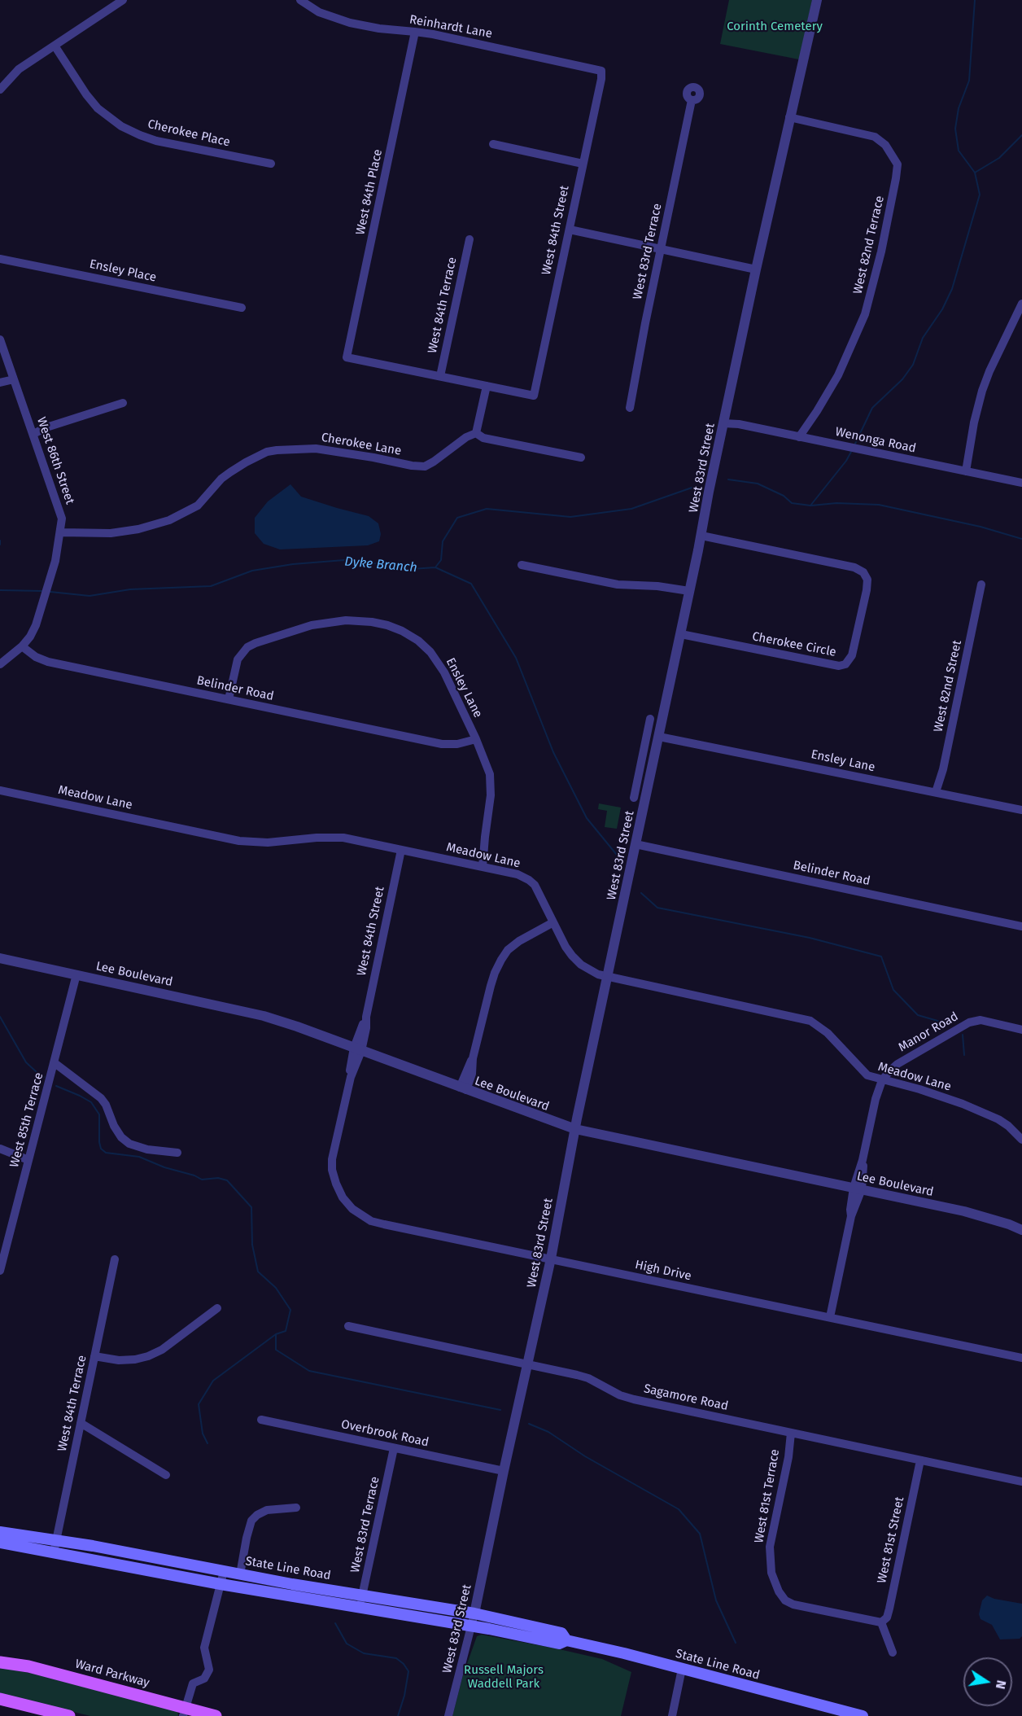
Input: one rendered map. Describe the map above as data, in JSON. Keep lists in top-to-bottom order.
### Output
{
  "streets": {
    "main road": ["State Line Road", "Ward Parkway"],
    "street": [
      "Reinhardt Lane",
      "Cherokee Place",
      "West 84th Place",
      "West 84th Street",
      "West 82nd Terrace",
      "West 83rd Terrace",
      "Ensley Place",
      "West 84th Terrace",
      "Wenonga Road",
      "Cherokee Lane",
      "West 86th Street",
      "West 83rd Street",
      "Cherokee Circle",
      "West 82nd Street",
      "Ensley Lane",
      "Belinder Road",
      "Meadow Lane",
      "Lee Boulevard",
      "Manor Road",
      "West 85th Terrace",
      "High Drive",
      "Sagamore Road",
      "Overbrook Road",
      "West 81st Terrace",
      "West 81st Street"
    ]
  },
  "crossings": [
    ["Reinhardt Lane", "West 84th Place"],
    ["Reinhardt Lane", "West 84th Street"],
    ["West 84th Place", "West 84th Terrace"],
    ["West 84th Street", "Meadow Lane"],
    ["West 84th Street", "Lee Boulevard"],
    ["West 84th Street", "High Drive"],
    ["West 82nd Terrace", "Wenonga Road"],
    ["West 82nd Terrace", "West 83rd Street"],
    ["West 83rd Terrace", "Overbrook Road"],
    ["West 83rd Terrace", "State Line Road"],
    ["West 84th Terrace", "State Line Road"],
    ["Wenonga Road", "West 83rd Street"],
    ["Cherokee Lane", "West 86th Street"],
    ["West 86th Street", "Belinder Road"],
    ["West 83rd Street", "Cherokee Circle"],
    ["West 83rd Street", "Ensley Lane"],
    ["West 83rd Street", "Belinder Road"],
    ["West 83rd Street", "Meadow Lane"],
    ["West 83rd Street", "Lee Boulevard"],
    ["West 83rd Street", "High Drive"],
    ["West 83rd Street", "Sagamore Road"],
    ["West 83rd Street", "Overbrook Road"],
    ["West 83rd Street", "State Line Road"],
    ["West 82nd Street", "Ensley Lane"],
    ["Ensley Lane", "Belinder Road"],
    ["Ensley Lane", "Meadow Lane"],
    ["Meadow Lane", "Manor Road"],
    ["Lee Boulevard", "West 85th Terrace"],
    ["Sagamore Road", "West 81st Terrace"],
    ["Sagamore Road", "West 81st Street"],
    ["West 81st Terrace", "West 81st Street"]
  ],
  "water": ["Dyke Branch"],
  "parks": ["Corinth Cemetery", "Russell Majors Waddell Park"],
  "north": "right"
}
